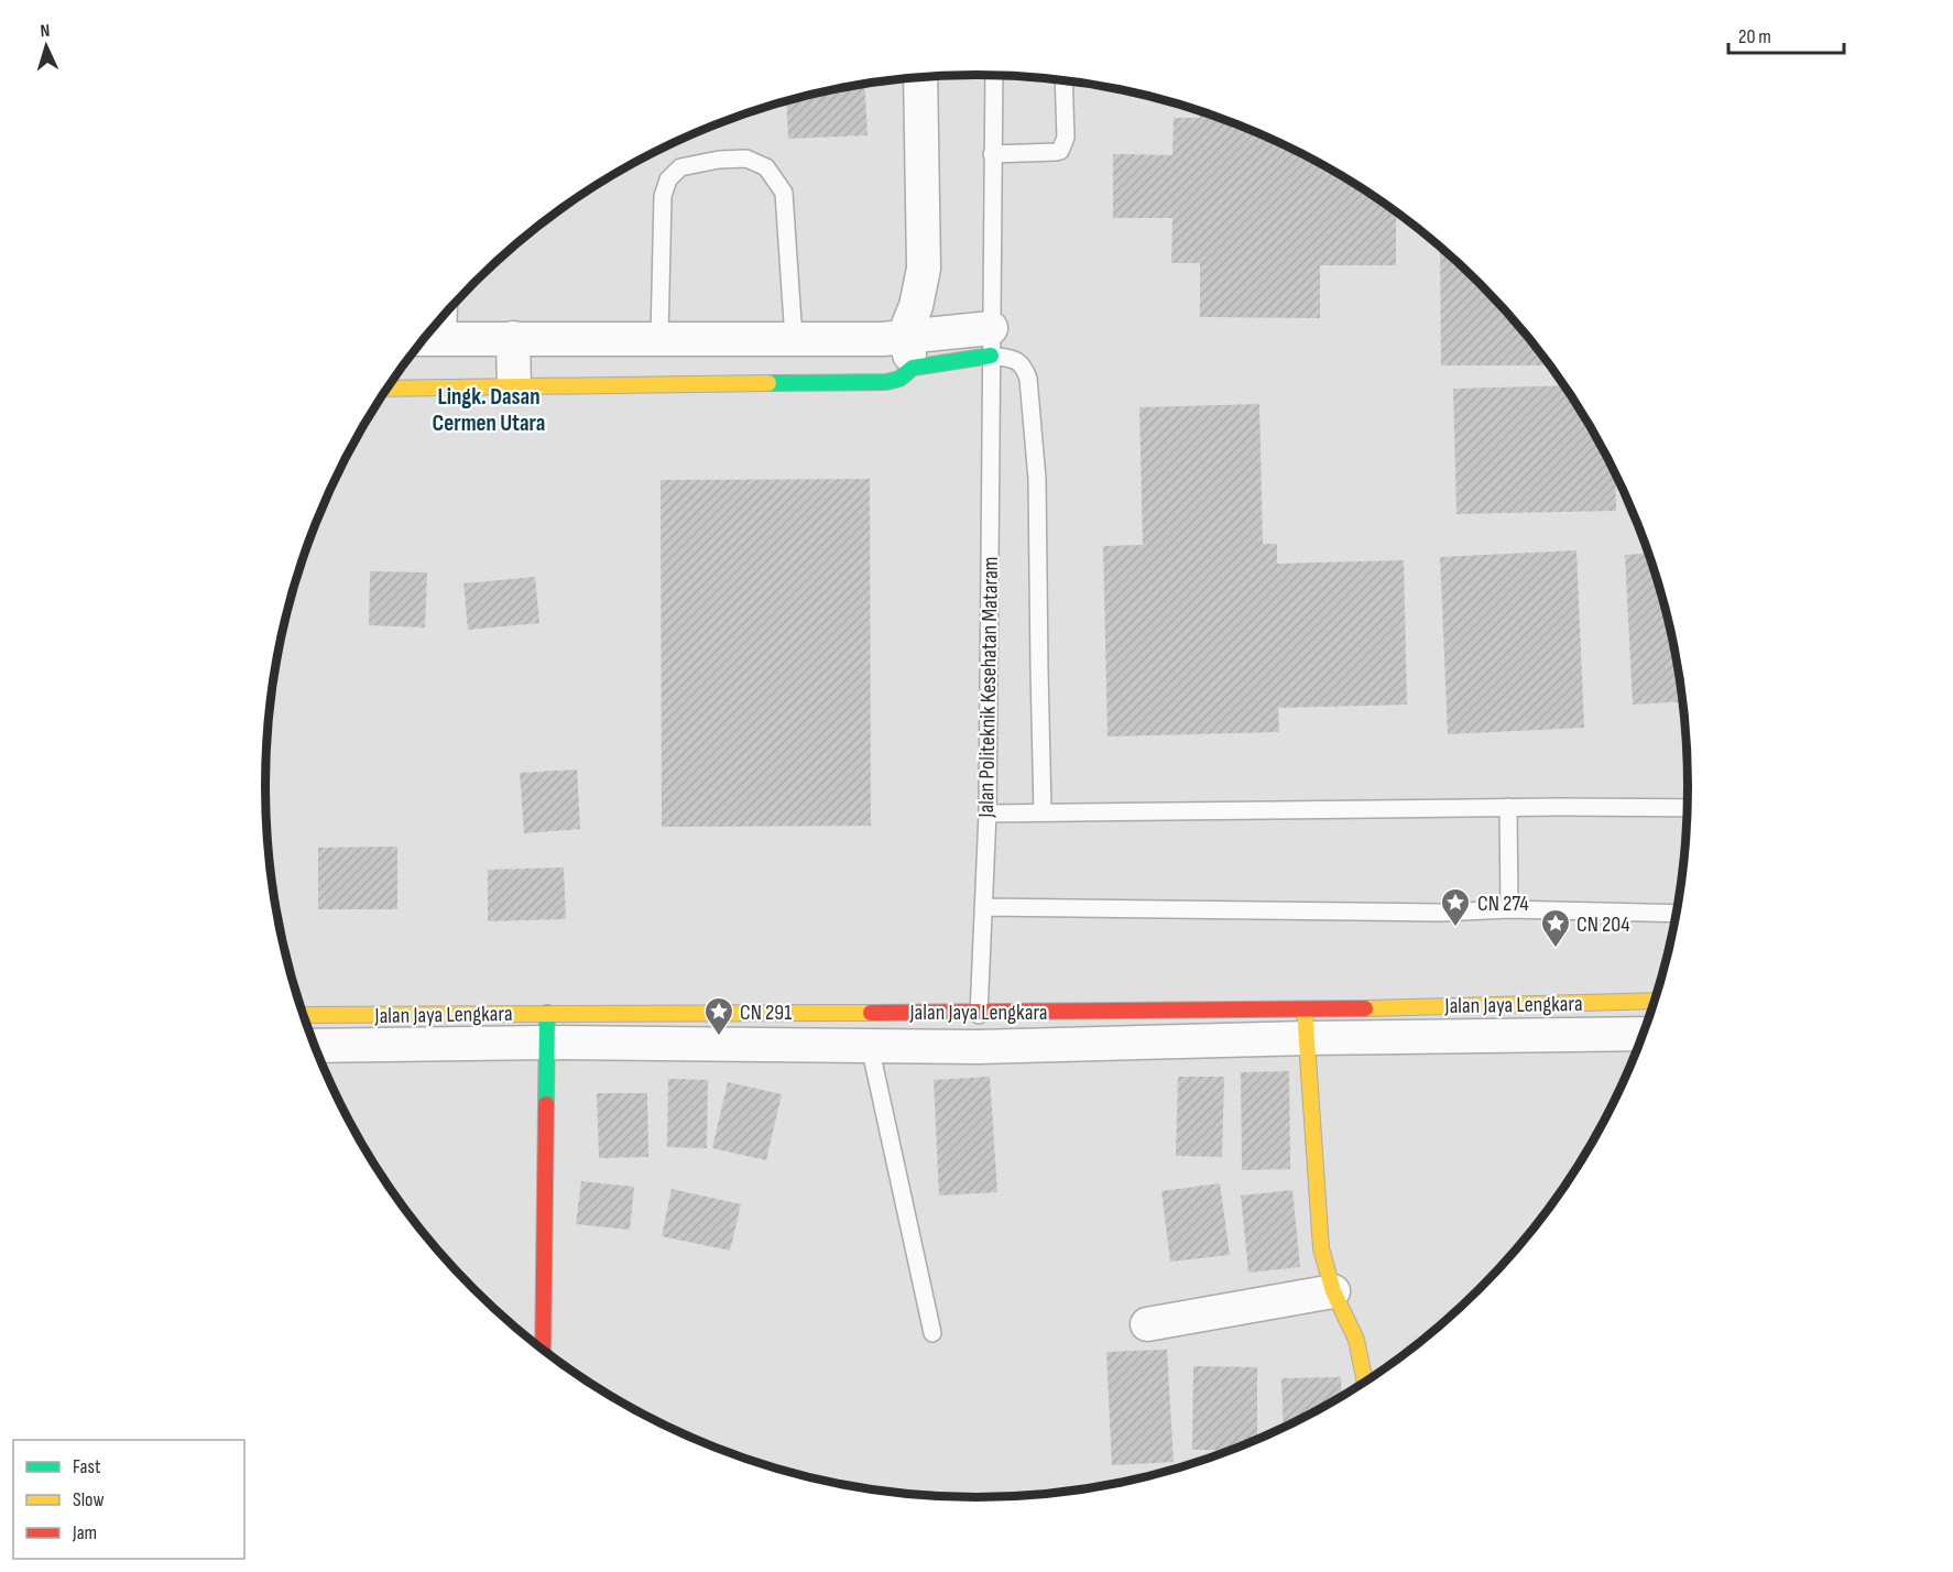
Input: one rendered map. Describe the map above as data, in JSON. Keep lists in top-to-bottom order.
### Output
{
  "streets": {
    "street": ["Jalan Jaya Lengkara"],
    "lane": ["Jalan Politeknik Kesehatan Mataram"]
  },
  "crossings": [
    ["Jalan Politeknik Kesehatan Mataram", "Jalan Jaya Lengkara"]
  ],
  "districts": ["Lingk. Dasan Cermen Utara"],
  "places": {
    "place": ["CN 274", "CN 204", "CN 291"]
  },
  "legend": ["Fast", "Slow", "Jam"],
  "scale_bar": "20 m",
  "north": "top"
}
